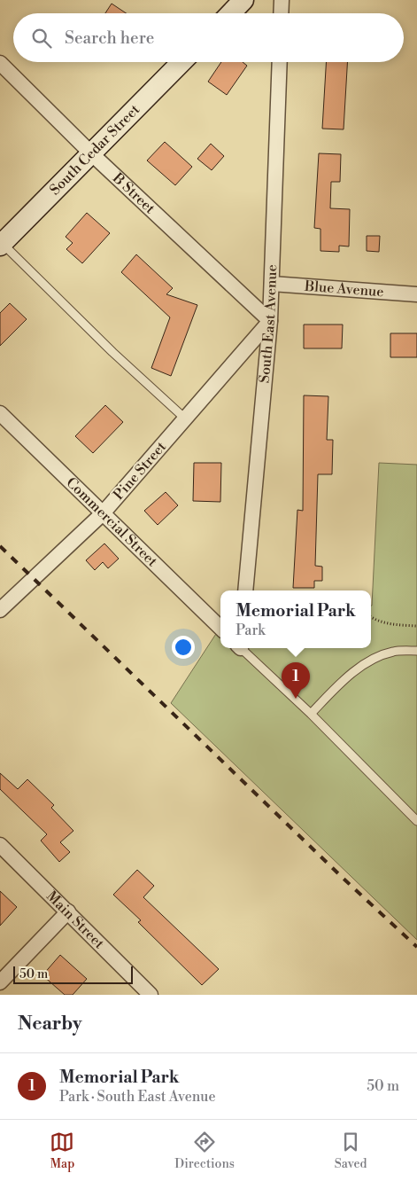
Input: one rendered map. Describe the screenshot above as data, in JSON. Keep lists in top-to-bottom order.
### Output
{
  "streets": {
    "main road": ["South Cedar Street"],
    "street": [
      "B Street",
      "Blue Avenue",
      "South East Avenue",
      "Pine Street",
      "Commercial Street",
      "Main Street"
    ]
  },
  "crossings": [
    ["South Cedar Street", "B Street"],
    ["B Street", "South East Avenue"],
    ["B Street", "Pine Street"],
    ["Blue Avenue", "South East Avenue"],
    ["South East Avenue", "Pine Street"],
    ["Pine Street", "Commercial Street"]
  ],
  "scale_bar": "50 m",
  "page": {
    "search": "Search here",
    "popup": ["Memorial Park", "Park"],
    "pins": "1",
    "scale": "50 m",
    "heading": "Nearby",
    "list": [
      {
        "mark": "1",
        "name": "Memorial Park",
        "note": "Park · South East Avenue",
        "value": "50 m"
      }
    ],
    "nav": ["Map", "Directions", "Saved"]
  }
}
